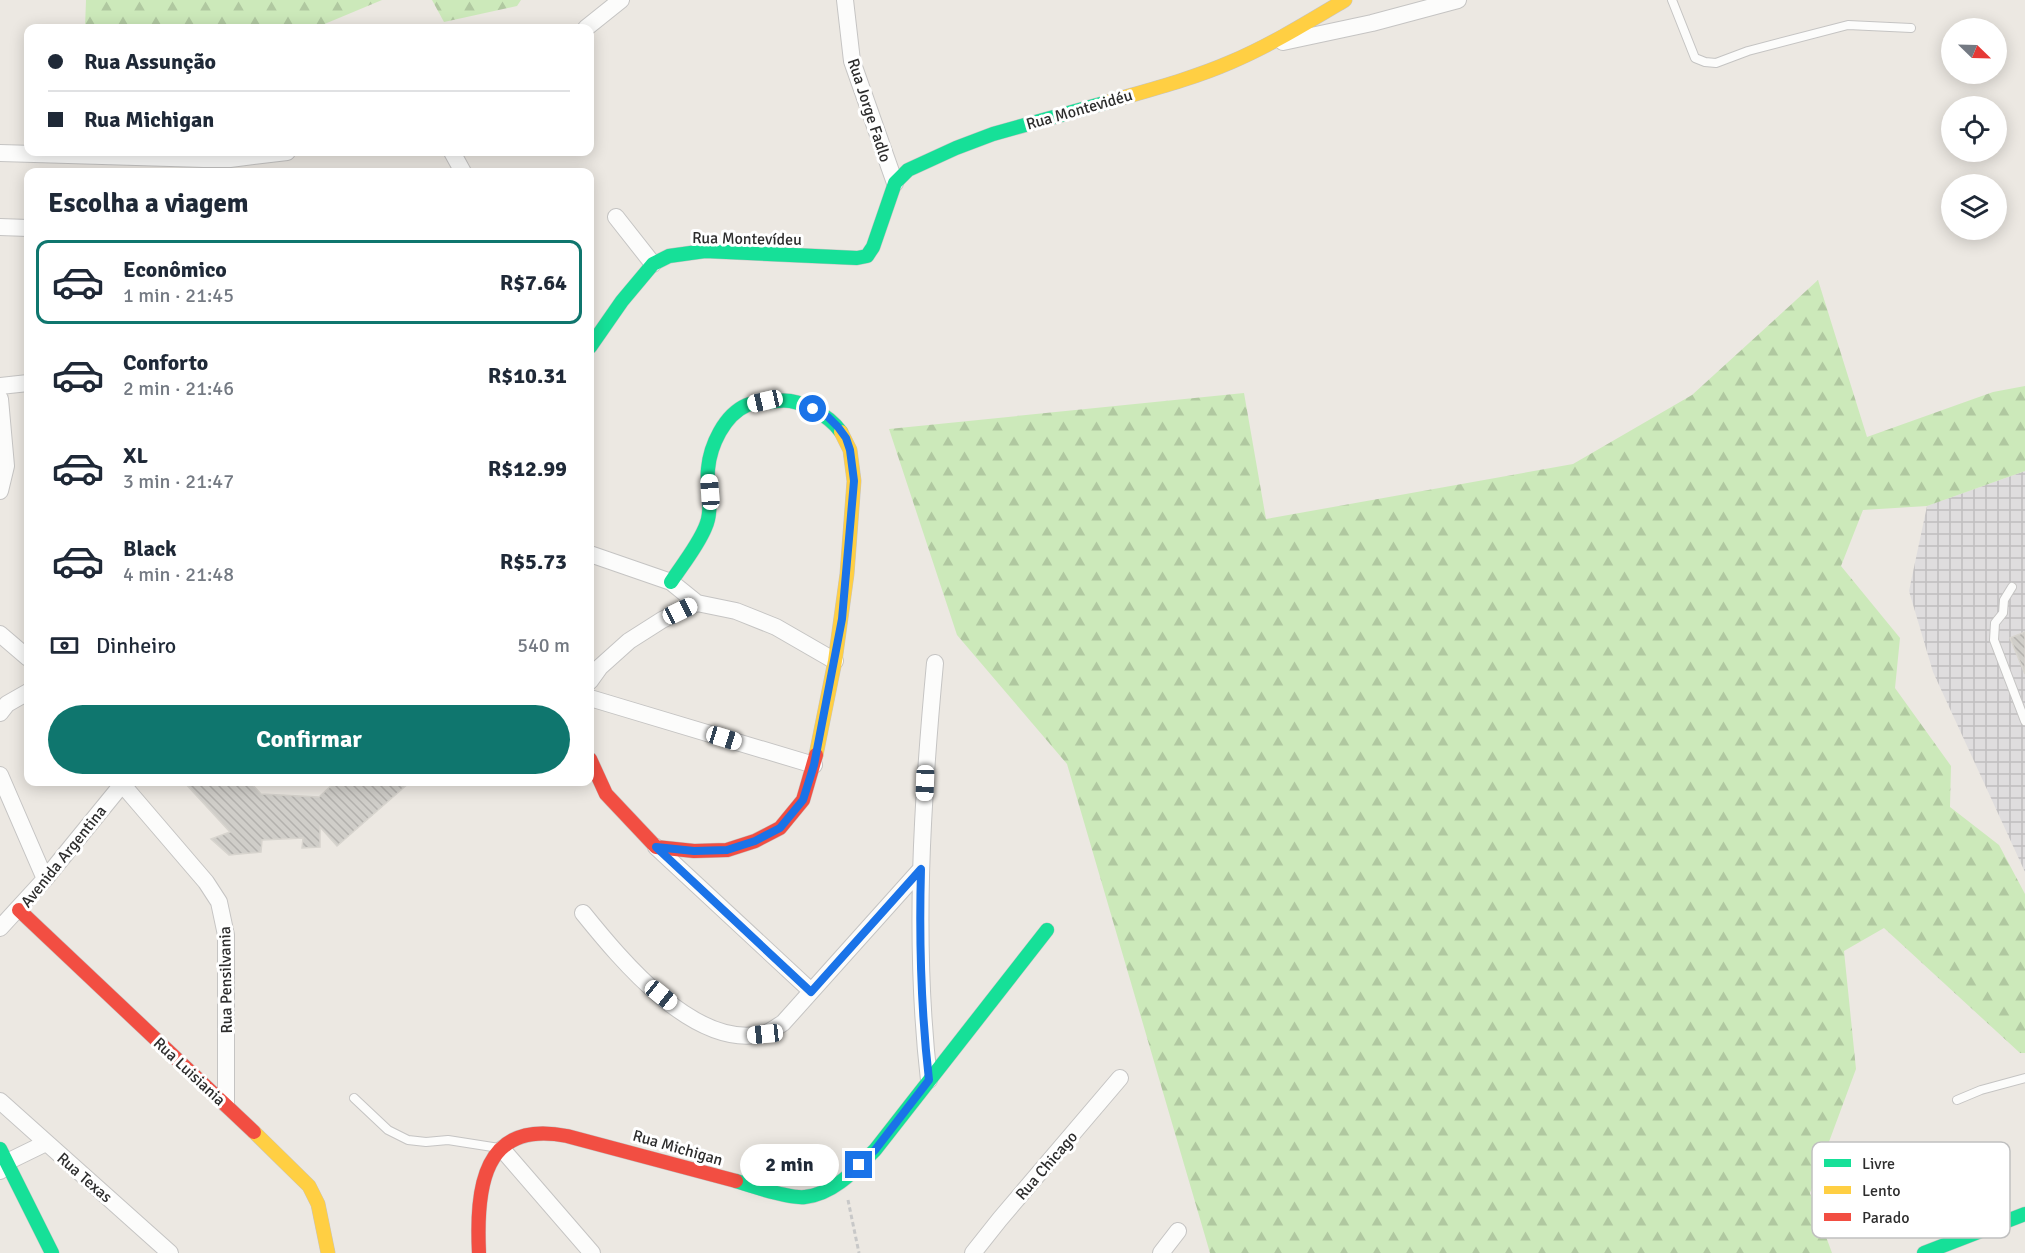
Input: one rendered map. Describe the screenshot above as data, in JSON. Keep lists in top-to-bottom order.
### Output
{
  "streets": {
    "street": [
      "Rua Montevidéu",
      "Rua Jorge Fadlo",
      "Rua Montevídeu",
      "Avenida Argentina",
      "Rua Pensilvania",
      "Rua Luisiania",
      "Rua Michigan",
      "Rua Chicago",
      "Rua Texas"
    ]
  },
  "crossings": [
    ["Rua Montevidéu", "Rua Jorge Fadlo"],
    ["Rua Montevidéu", "Rua Montevídeu"],
    ["Rua Jorge Fadlo", "Rua Montevídeu"],
    ["Avenida Argentina", "Rua Luisiania"],
    ["Rua Pensilvania", "Rua Luisiania"]
  ],
  "legend": ["Livre", "Lento", "Parado"],
  "north": "bottom right",
  "page": {
    "banner": ["Rua Assunção", "Rua Michigan"],
    "heading": "Escolha a viagem",
    "list": [
      {
        "name": "Econômico",
        "note": "1 min · 21:45",
        "value": "R$7.64"
      },
      {
        "name": "Conforto",
        "note": "2 min · 21:46",
        "value": "R$10.31"
      },
      {
        "name": "XL",
        "note": "3 min · 21:47",
        "value": "R$12.99"
      },
      {
        "name": "Black",
        "note": "4 min · 21:48",
        "value": "R$5.73"
      }
    ],
    "pay": ["Dinheiro", "540 m"],
    "buttons": "Confirmar",
    "bubble": "2 min"
  }
}
